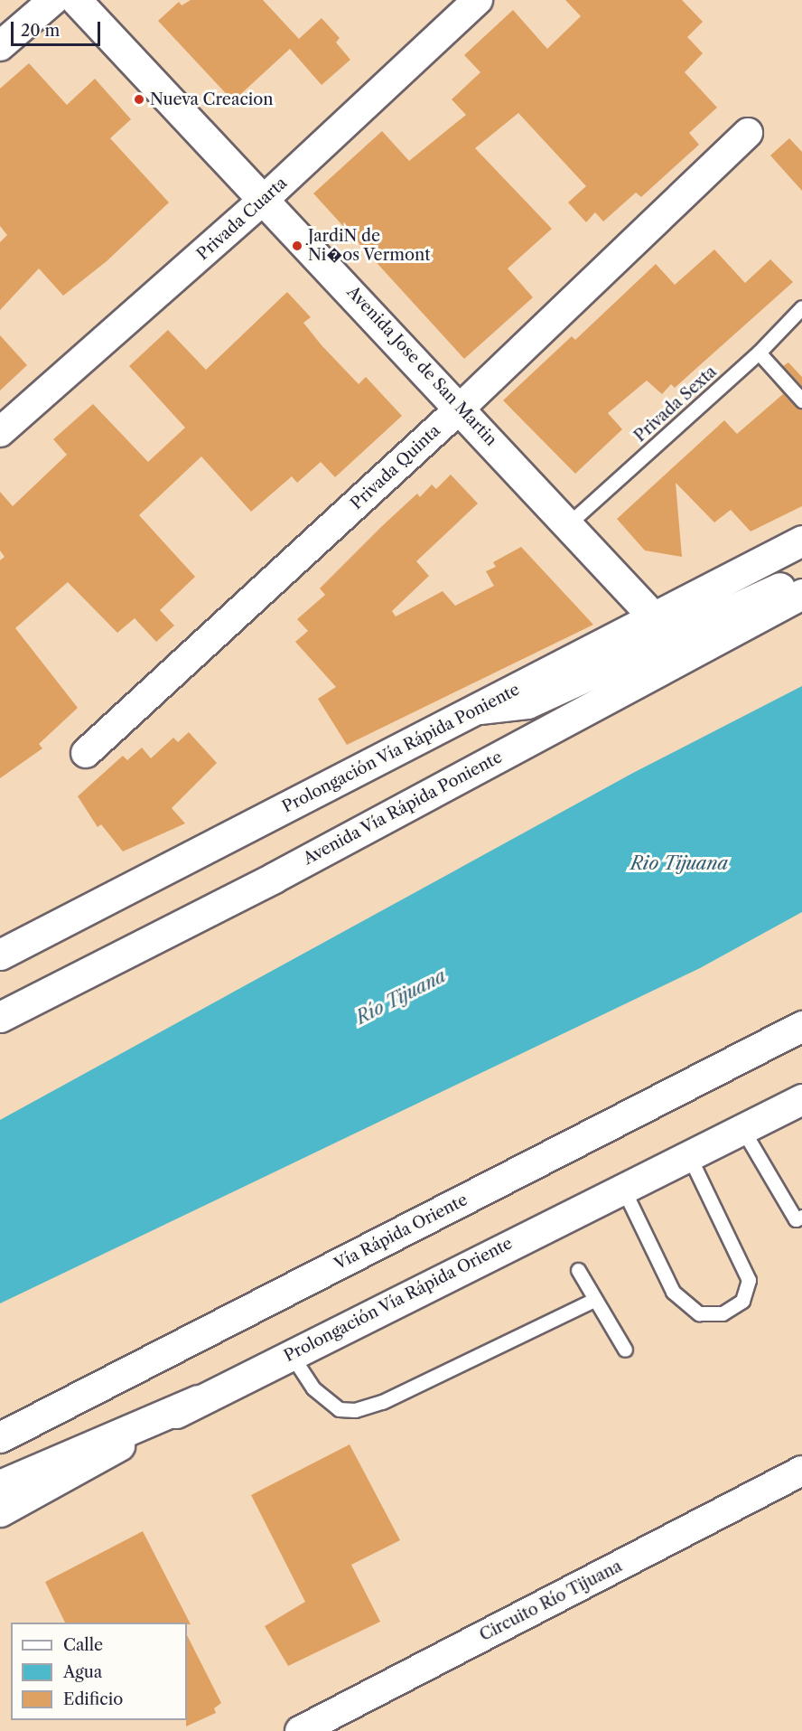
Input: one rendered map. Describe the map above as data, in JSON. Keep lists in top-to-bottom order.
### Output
{
  "streets": {
    "main road": [
      "Avenida Jose de San Martin",
      "Prolongación Vía Rápida Poniente",
      "Avenida Vía Rápida Poniente",
      "Vía Rápida Oriente",
      "Prolongación Vía Rápida Oriente"
    ],
    "street": ["Privada Cuarta", "Privada Quinta", "Circuito Río Tijuana"],
    "lane": ["Privada Sexta"]
  },
  "crossings": [
    ["Privada Cuarta", "Avenida Jose de San Martin"],
    ["Avenida Jose de San Martin", "Privada Sexta"],
    ["Avenida Jose de San Martin", "Privada Quinta"],
    ["Avenida Jose de San Martin", "Prolongación Vía Rápida Poniente"]
  ],
  "water": ["Rio Tijuana", "Río Tijuana"],
  "places": ["Nueva Creacion", "JardiN de Ni�os Vermont"],
  "legend": ["Calle", "Agua", "Edificio"],
  "scale_bar": "20 m"
}
